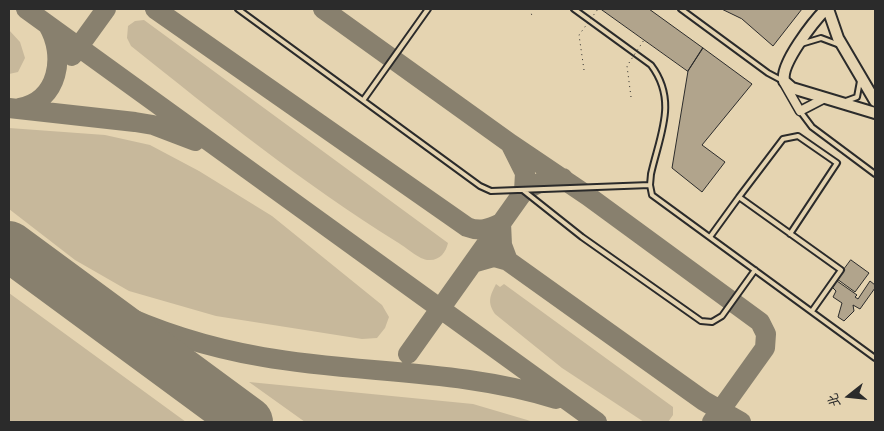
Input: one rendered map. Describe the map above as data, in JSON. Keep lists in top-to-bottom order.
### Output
{
  "north": "left"
}
